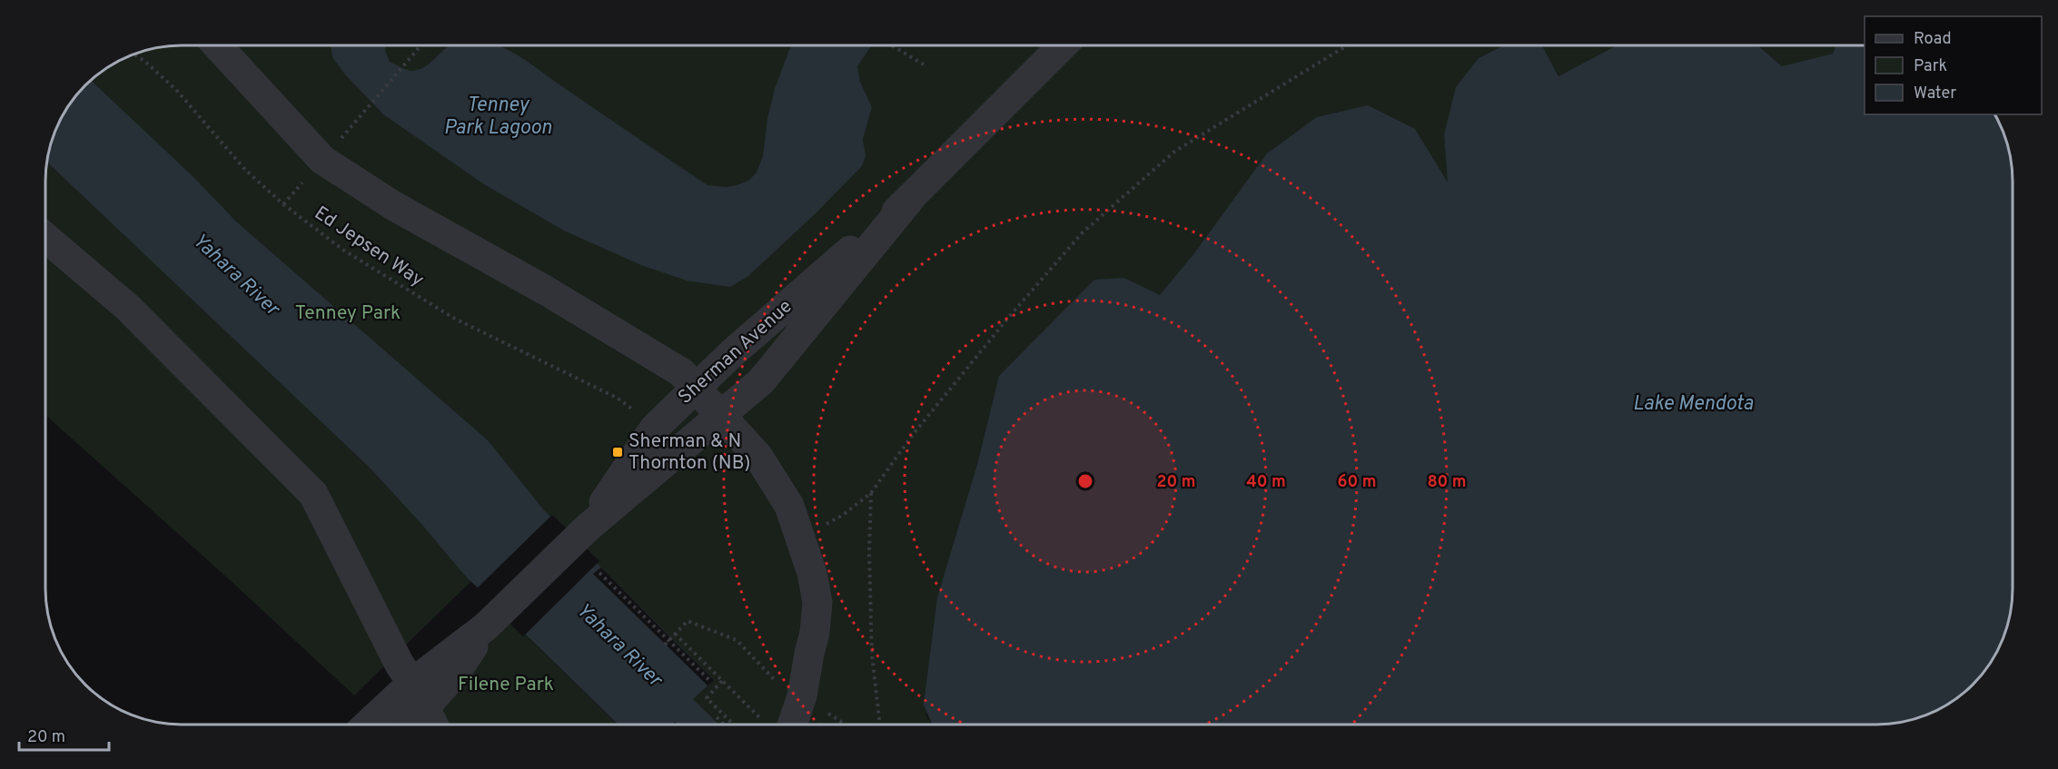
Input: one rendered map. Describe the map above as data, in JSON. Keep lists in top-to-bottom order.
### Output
{
  "streets": {
    "street": ["Sherman Avenue"],
    "path": ["Ed Jepsen Way"]
  },
  "water": ["Tenney Park Lagoon", "Yahara River", "Lake Mendota"],
  "parks": ["Tenney Park", "Filene Park"],
  "places": {
    "transit": ["Sherman & N Thornton (NB)"]
  },
  "legend": ["Road", "Park", "Water"],
  "scale_bar": "20 m",
  "rings": [
    "20 m",
    "40 m",
    "60 m",
    "80 m"
  ]
}
